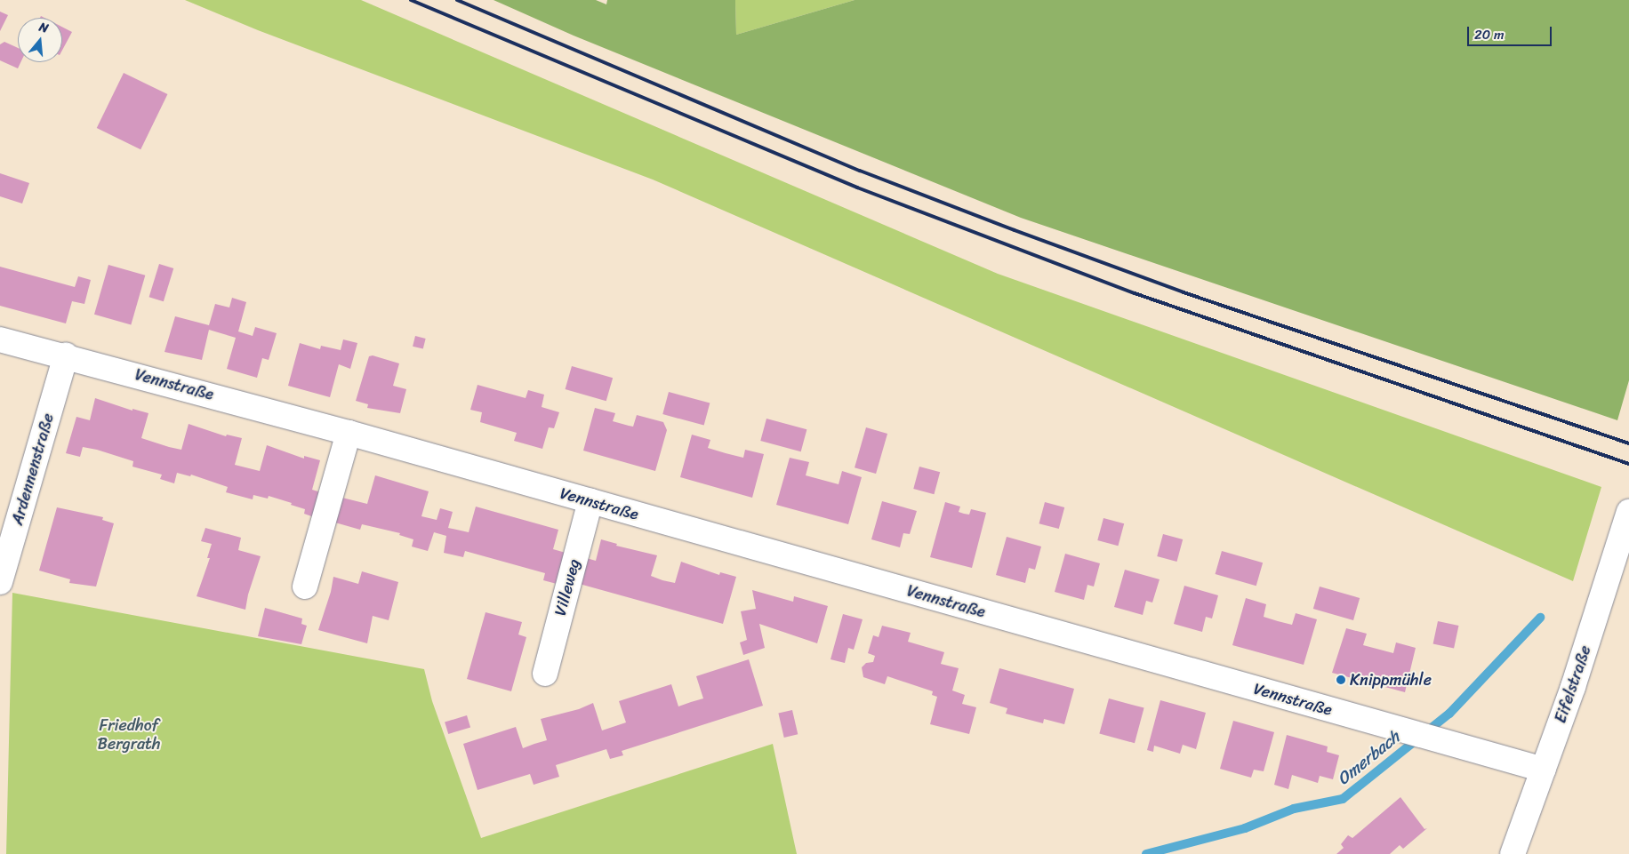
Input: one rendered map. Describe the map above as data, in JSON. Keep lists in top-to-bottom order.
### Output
{
  "streets": {
    "street": [
      "Vennstraße",
      "Ardennenstraße",
      "Villeweg",
      "Eifelstraße"
    ]
  },
  "crossings": [
    ["Vennstraße", "Ardennenstraße"],
    ["Vennstraße", "Villeweg"],
    ["Vennstraße", "Eifelstraße"]
  ],
  "water": ["Omerbach"],
  "parks": ["Friedhof Bergrath"],
  "places": ["Knippmühle"],
  "scale_bar": "20 m",
  "north": "top"
}
